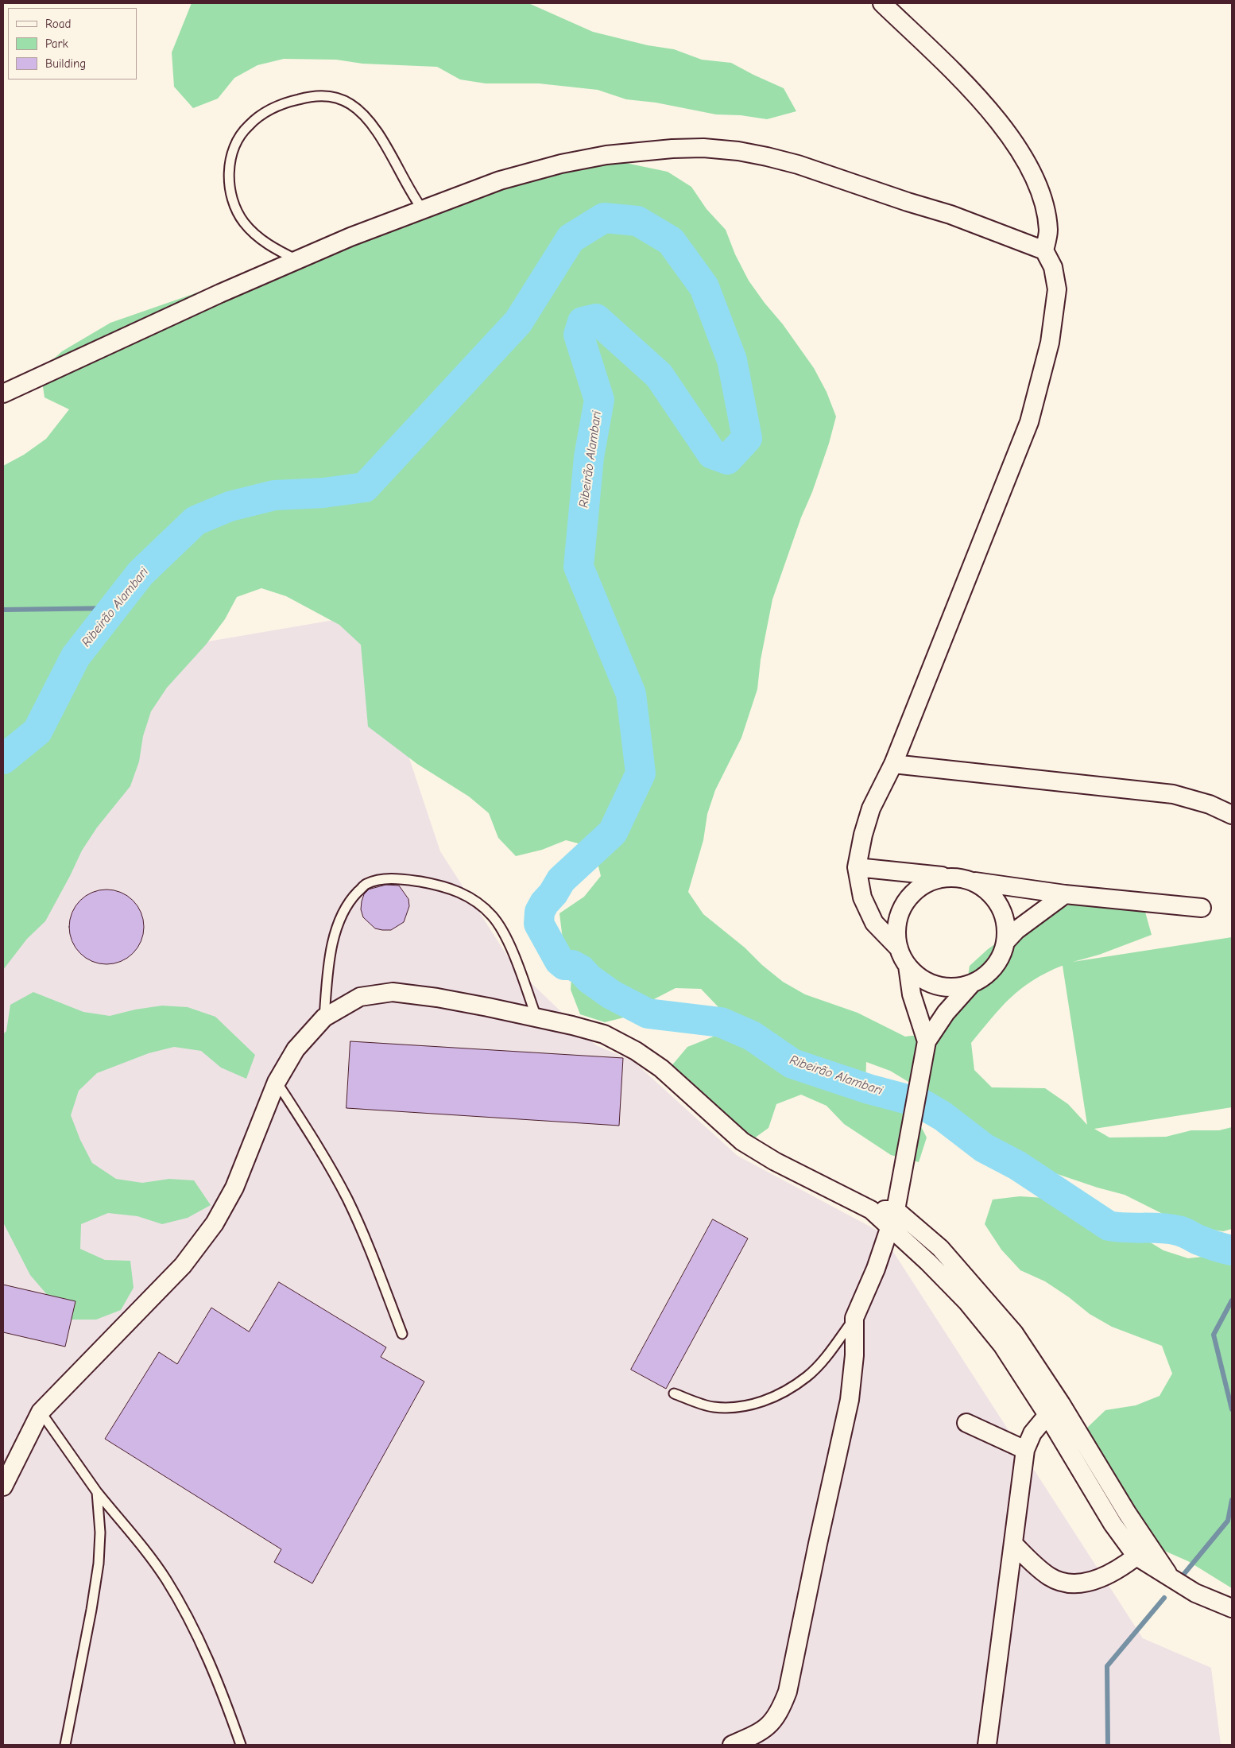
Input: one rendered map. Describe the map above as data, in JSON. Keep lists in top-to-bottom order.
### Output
{
  "water": ["Ribeirão Alambari"],
  "legend": ["Road", "Park", "Building"]
}
